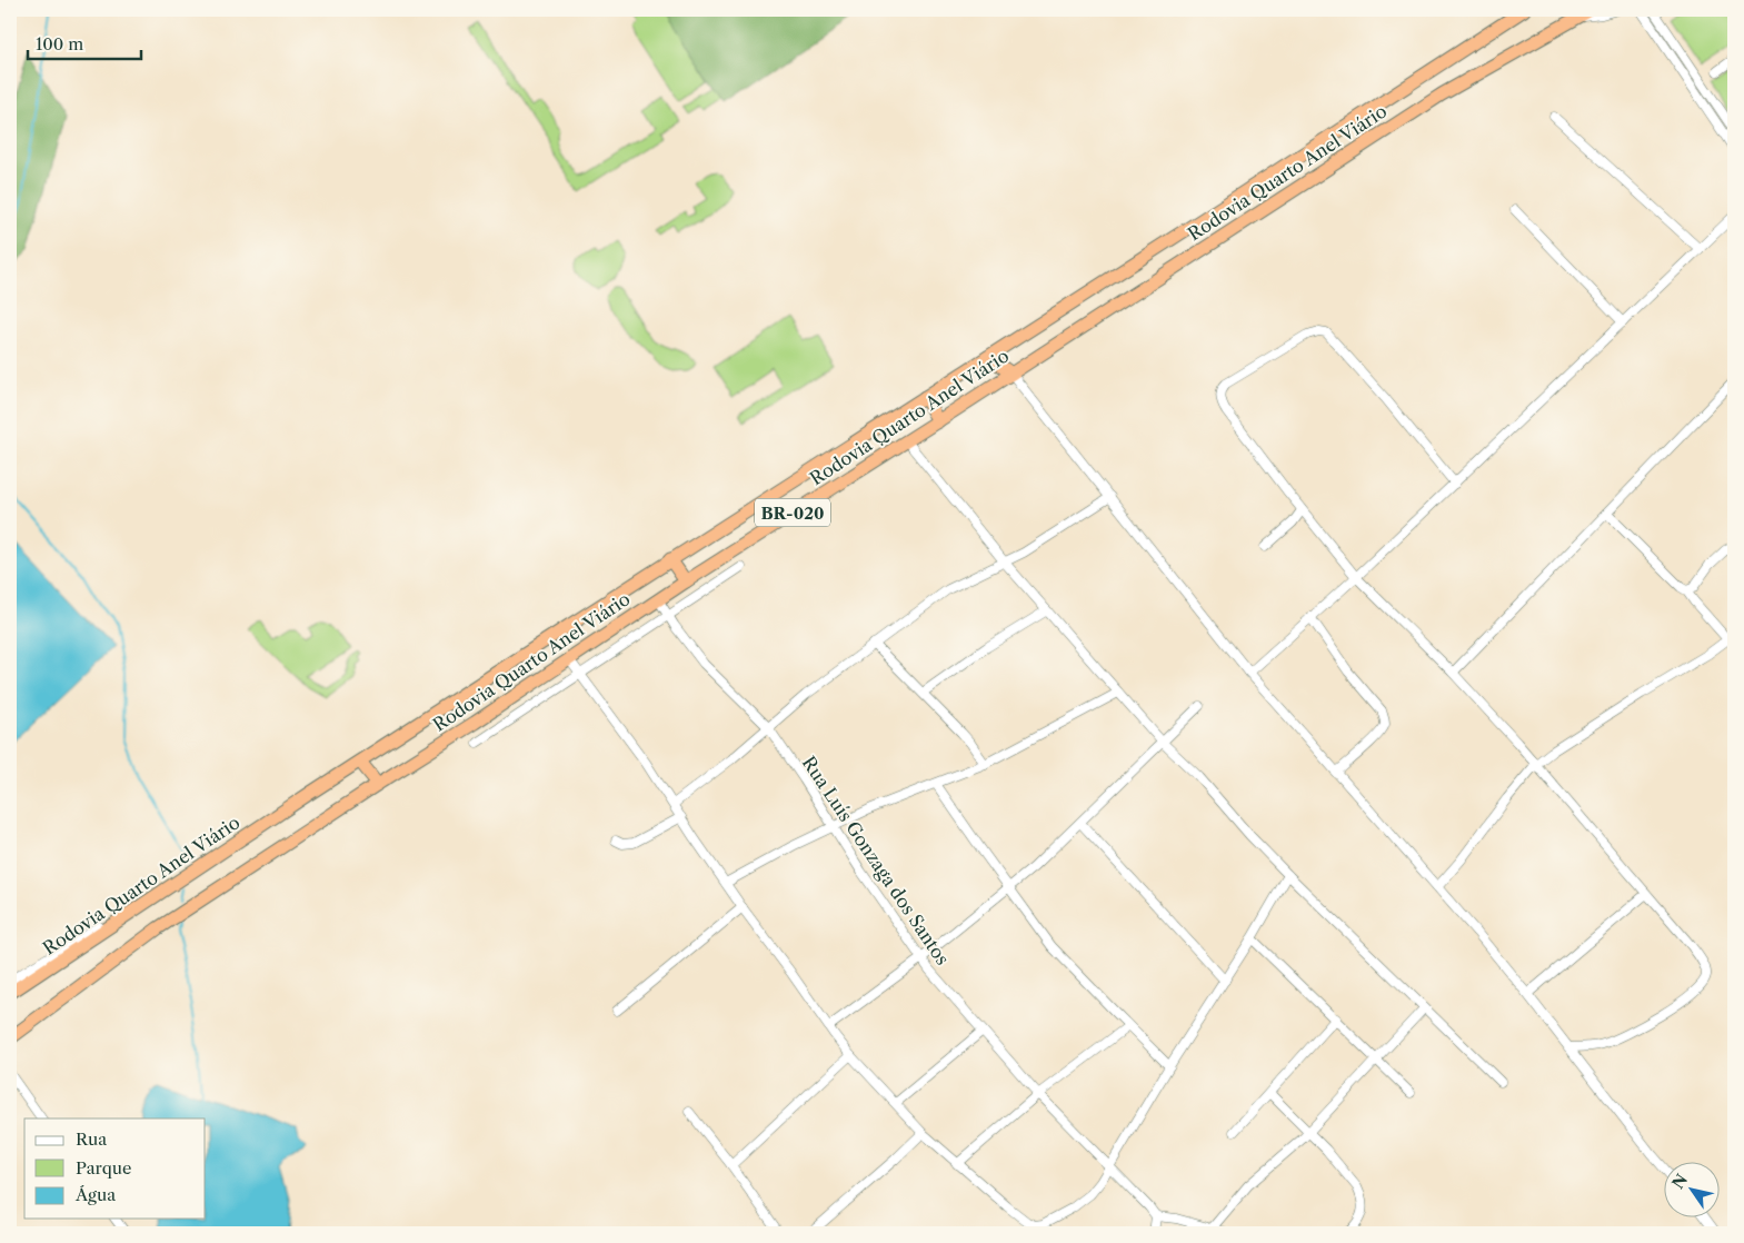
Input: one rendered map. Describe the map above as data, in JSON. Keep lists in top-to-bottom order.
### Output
{
  "streets": {
    "highway": ["Rodovia Quarto Anel Viário", "BR-020"],
    "street": ["Rua Luís Gonzaga dos Santos"]
  },
  "crossings": [
    ["Rodovia Quarto Anel Viário", "Rua Luís Gonzaga dos Santos"]
  ],
  "legend": ["Rua", "Parque", "Água"],
  "scale_bar": "100 m",
  "north": "top left"
}
